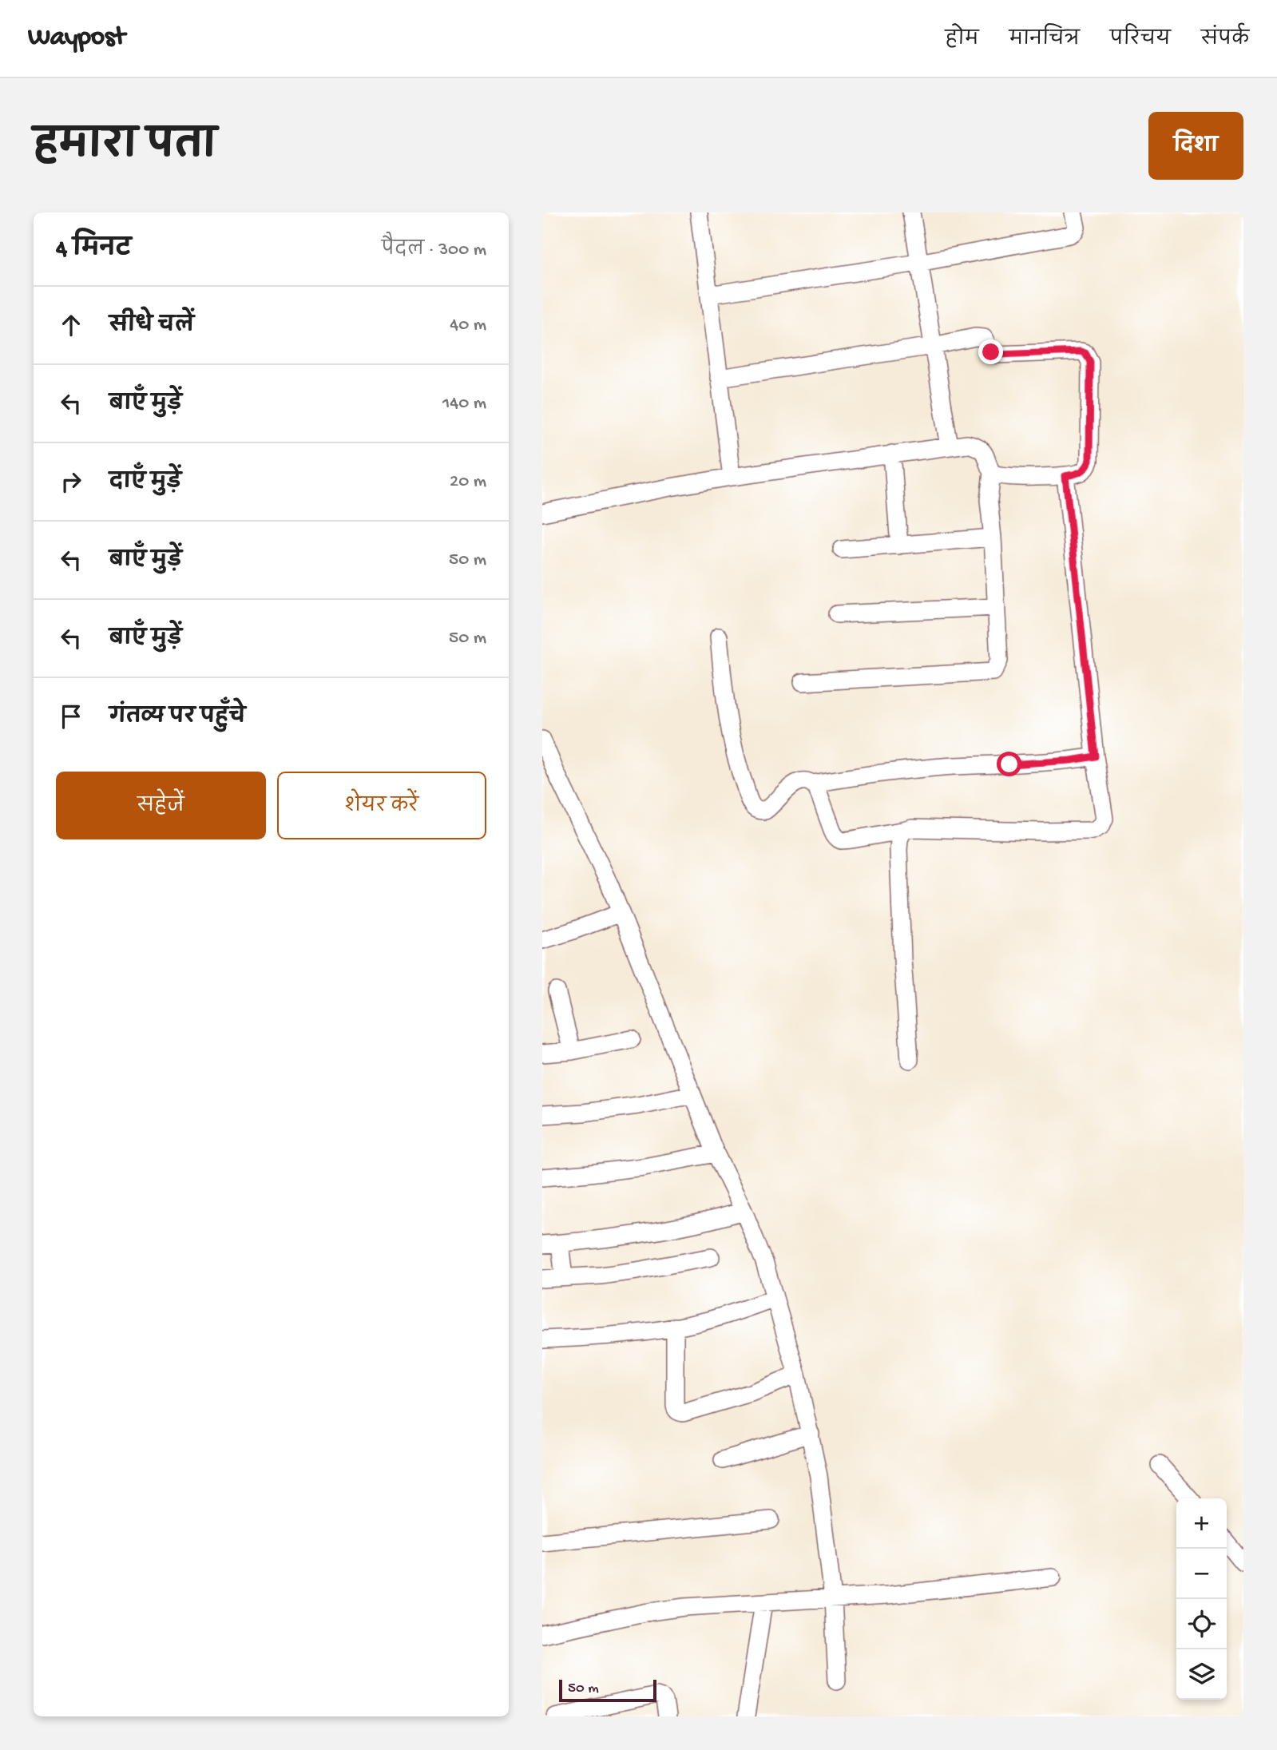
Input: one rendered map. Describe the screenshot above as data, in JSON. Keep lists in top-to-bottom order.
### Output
{
  "scale_bar": "50 m",
  "page": {
    "header": "Waypost",
    "nav": [
      "होम",
      "मानचित्र",
      "परिचय",
      "संपर्क"
    ],
    "title": "हमारा पता",
    "buttons": [
      "दिशा",
      ["सहेजें", "शेयर करें"]
    ],
    "heading": ["4 मिनट", "पैदल · 300 m"],
    "list": [
      ["सीधे चलें", "40 m"],
      ["बाएँ मुड़ें", "140 m"],
      ["दाएँ मुड़ें", "20 m"],
      ["बाएँ मुड़ें", "50 m"],
      ["बाएँ मुड़ें", "50 m"],
      "गंतव्य पर पहुँचे"
    ],
    "map_buttons": ["+", "−"],
    "scale": "50 m"
  }
}
